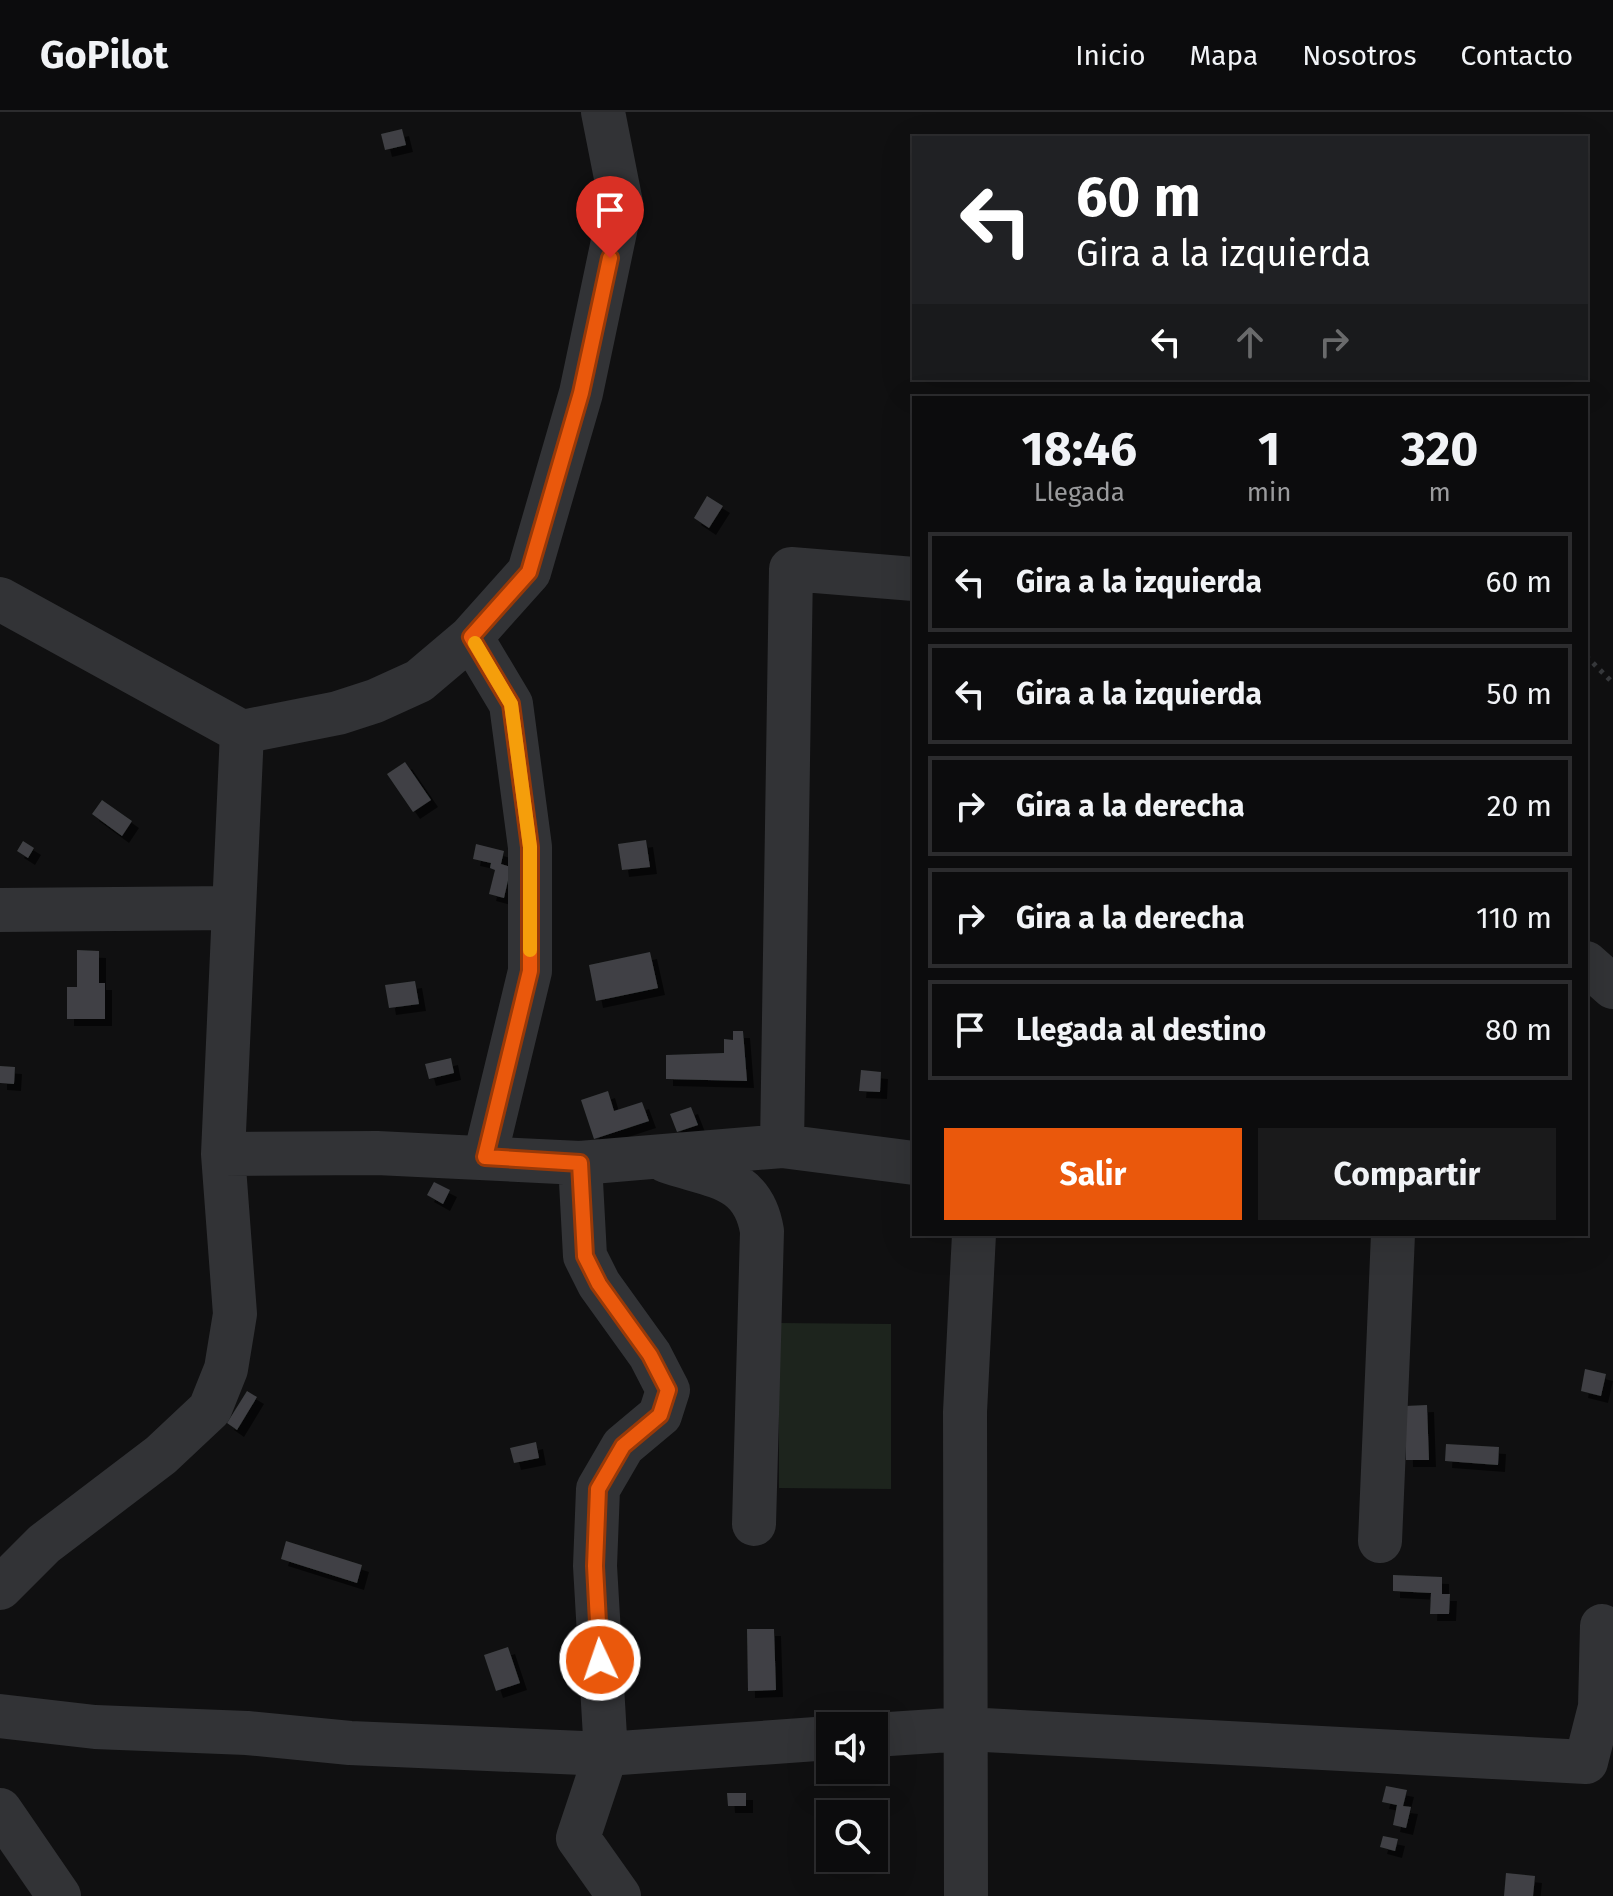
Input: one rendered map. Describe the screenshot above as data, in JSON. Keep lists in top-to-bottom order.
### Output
{
  "page": {
    "header": "GoPilot",
    "nav": [
      "Inicio",
      "Mapa",
      "Nosotros",
      "Contacto"
    ],
    "turn": ["60 m", "Gira a la izquierda"],
    "eta": [
      "18:46",
      "Llegada",
      "1",
      "min",
      "320",
      "m"
    ],
    "list": [
      {
        "name": "Gira a la izquierda",
        "value": "60 m"
      },
      {
        "name": "Gira a la izquierda",
        "value": "50 m"
      },
      {
        "name": "Gira a la derecha",
        "value": "20 m"
      },
      {
        "name": "Gira a la derecha",
        "value": "110 m"
      },
      {
        "name": "Llegada al destino",
        "value": "80 m"
      }
    ],
    "buttons": ["Salir", "Compartir"]
  }
}
